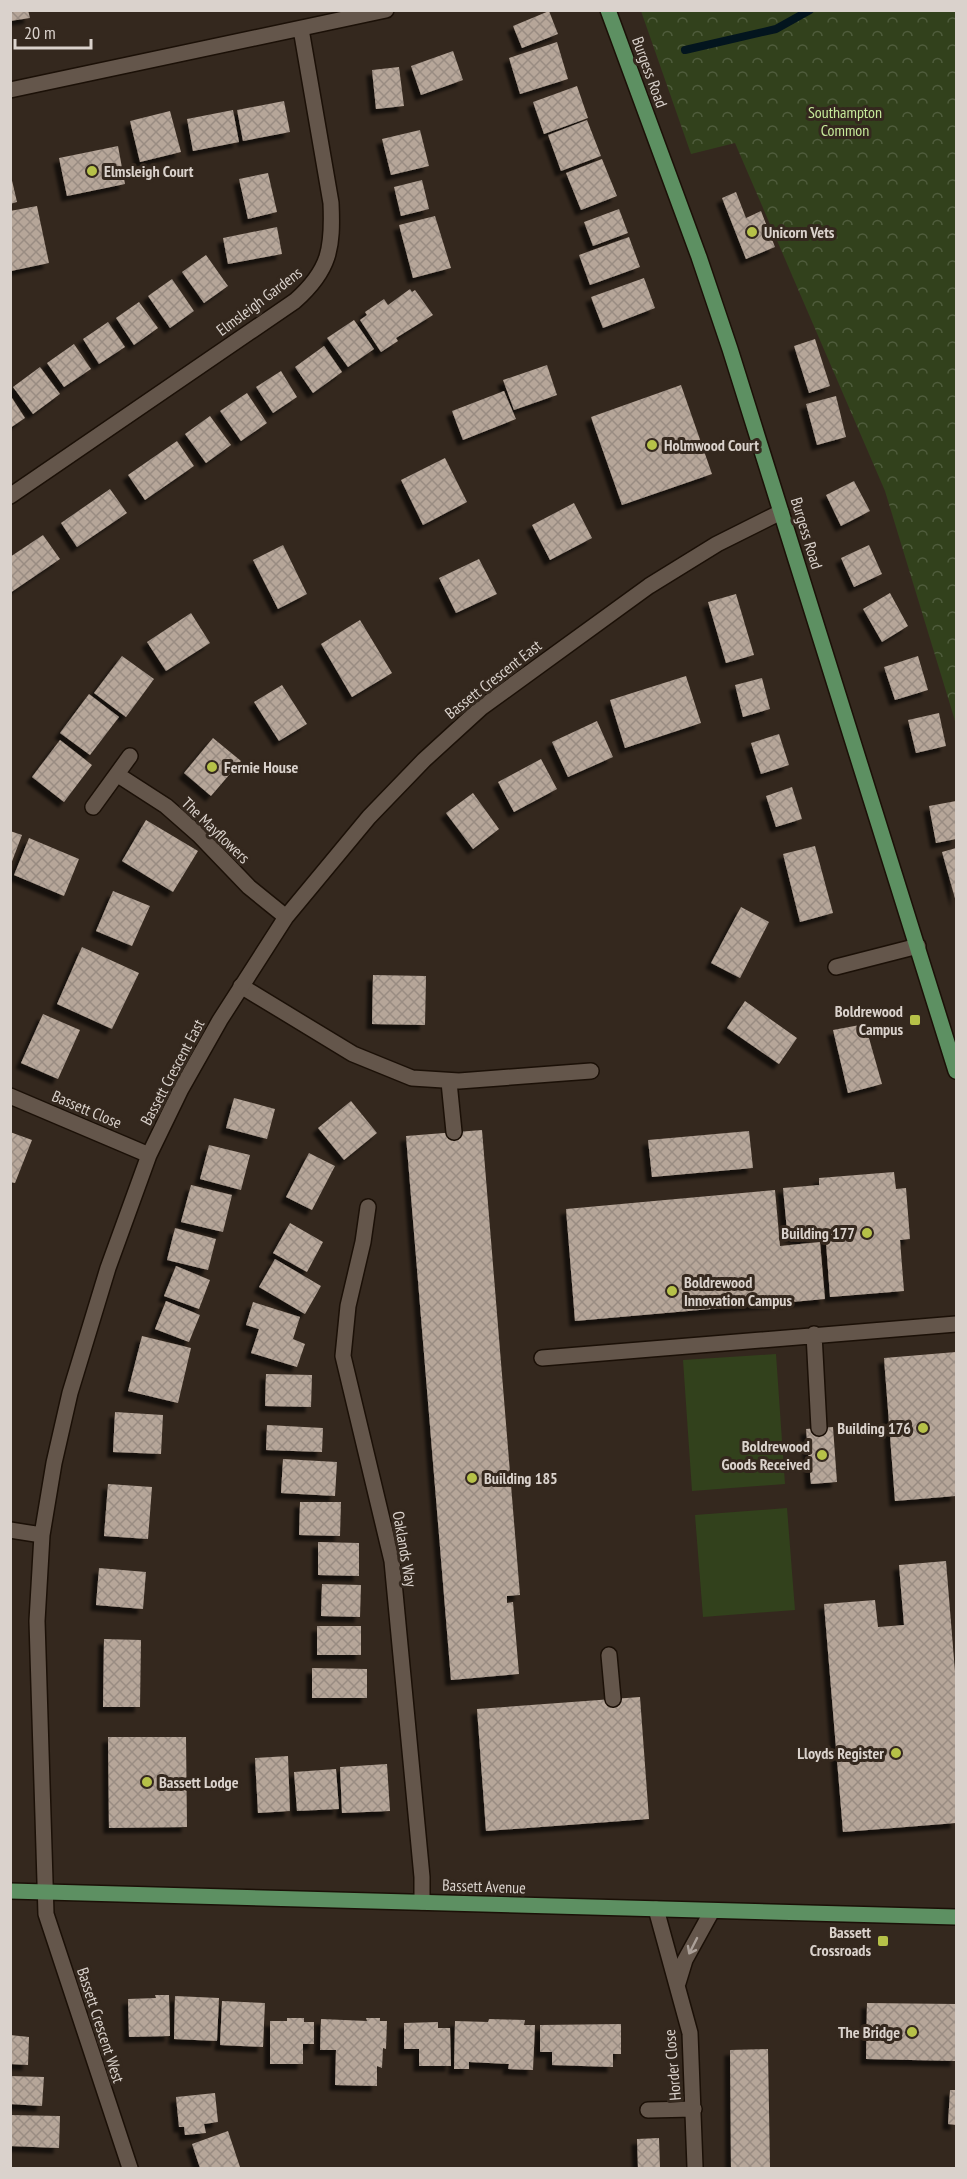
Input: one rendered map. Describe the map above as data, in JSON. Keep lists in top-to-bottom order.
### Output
{
  "streets": {
    "main road": ["Burgess Road", "Bassett Avenue"],
    "street": [
      "Elmsleigh Gardens",
      "Bassett Crescent East",
      "The Mayflowers",
      "Bassett Close",
      "Oaklands Way",
      "Bassett Crescent West",
      "Horder Close"
    ]
  },
  "crossings": [
    ["Burgess Road", "Bassett Crescent East"],
    ["Bassett Crescent East", "The Mayflowers"],
    ["Bassett Crescent East", "Bassett Close"],
    ["Bassett Crescent East", "Bassett Avenue"],
    ["Bassett Crescent East", "Bassett Crescent West"],
    ["Oaklands Way", "Bassett Avenue"],
    ["Bassett Avenue", "Bassett Crescent West"],
    ["Bassett Avenue", "Horder Close"]
  ],
  "parks": ["Southampton Common"],
  "places": {
    "other": [
      "Elmsleigh Court",
      "Unicorn Vets",
      "Holmwood Court",
      "Fernie House",
      "Building 177",
      "Boldrewood Innovation Campus",
      "Building 176",
      "Boldrewood Goods Received",
      "Building 185",
      "Lloyds Register",
      "Bassett Lodge",
      "The Bridge"
    ],
    "transit": ["Boldrewood Campus", "Bassett Crossroads"]
  },
  "scale_bar": "20 m"
}
